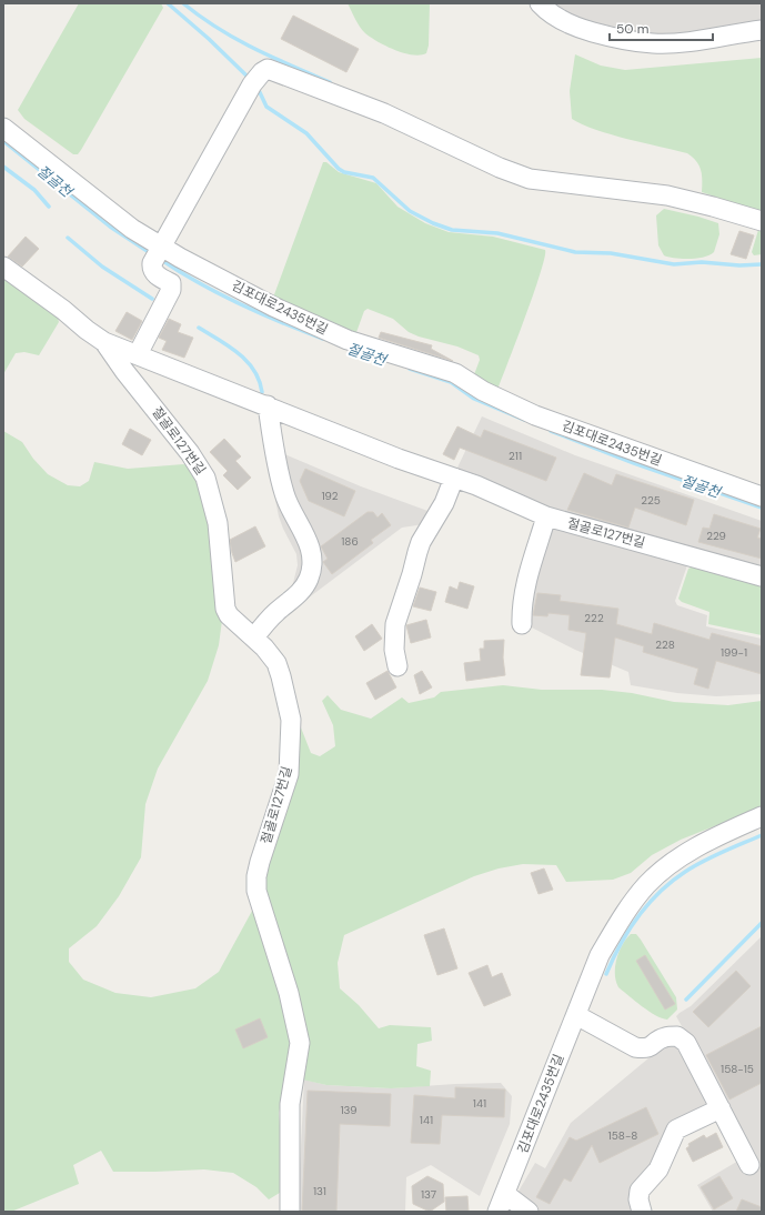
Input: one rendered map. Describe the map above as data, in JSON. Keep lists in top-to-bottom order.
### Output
{
  "streets": {
    "street": ["김포대로2435번길", "절골로127번길"]
  },
  "water": ["절골천"],
  "house_numbers": [
    "211",
    "192",
    "225",
    "229",
    "186",
    "222",
    "228",
    "199-1",
    "158-15",
    "141",
    "139",
    "141",
    "158-8",
    "131",
    "137"
  ],
  "scale_bar": "50 m"
}
